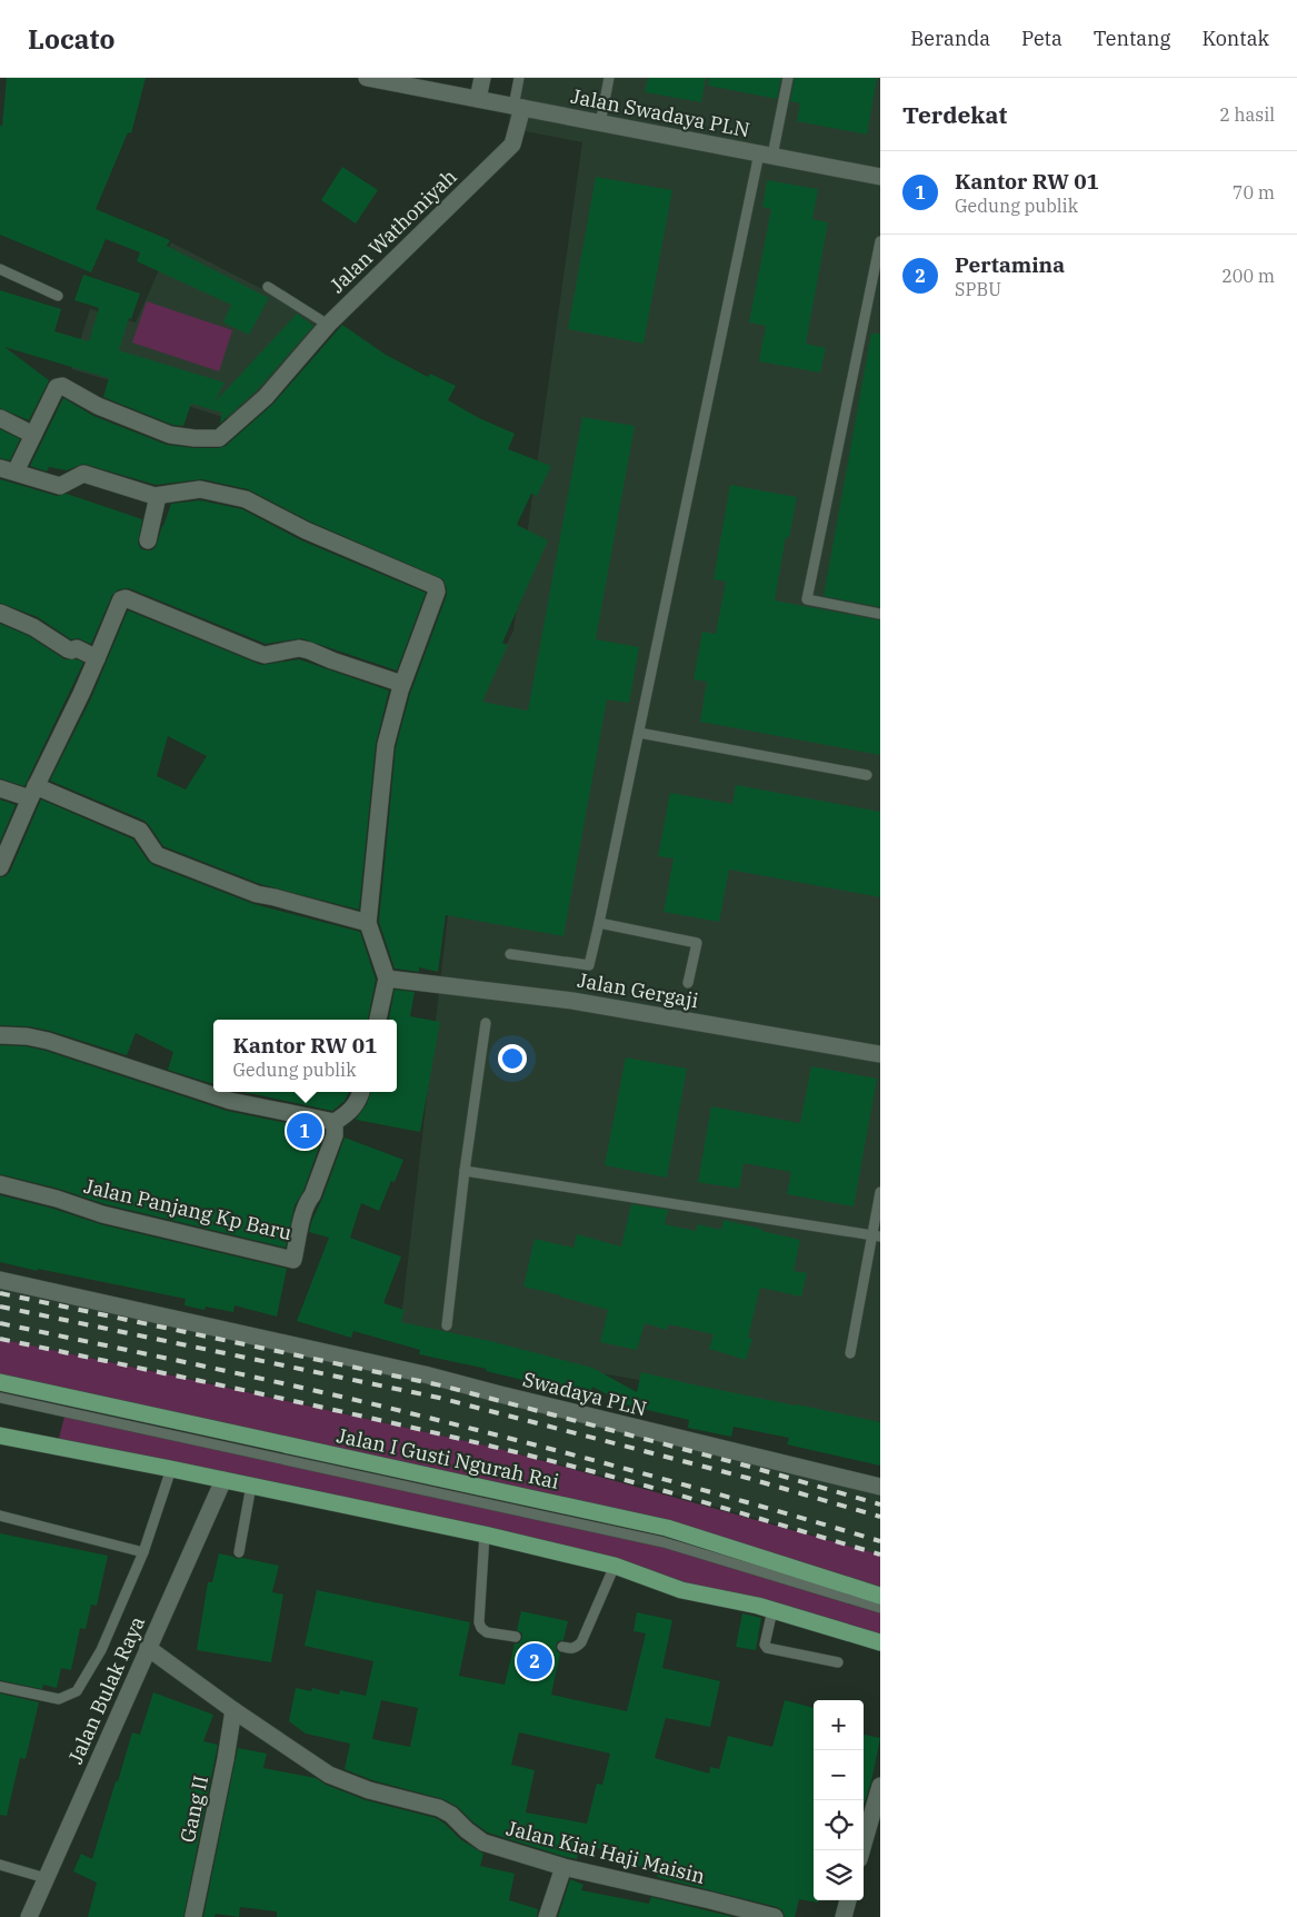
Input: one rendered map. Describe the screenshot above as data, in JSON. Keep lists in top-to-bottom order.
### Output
{
  "streets": {
    "main road": ["Jalan I Gusti Ngurah Rai"],
    "street": [
      "Jalan Swadaya PLN",
      "Jalan Wathoniyah",
      "Jalan Gergaji",
      "Jalan Panjang Kp Baru",
      "Swadaya PLN",
      "Jalan Bulak Raya",
      "Gang II",
      "Jalan Kiai Haji Maisin"
    ]
  },
  "crossings": [
    ["Jalan Swadaya PLN", "Jalan Wathoniyah"],
    ["Jalan Bulak Raya", "Jalan Kiai Haji Maisin"],
    ["Gang II", "Jalan Kiai Haji Maisin"]
  ],
  "page": {
    "header": "Locato",
    "nav": [
      "Beranda",
      "Peta",
      "Tentang",
      "Kontak"
    ],
    "heading": ["Terdekat", "2 hasil"],
    "list": [
      {
        "mark": "1",
        "name": "Kantor RW 01",
        "note": "Gedung publik",
        "value": "70 m"
      },
      {
        "mark": "2",
        "name": "Pertamina",
        "note": "SPBU",
        "value": "200 m"
      }
    ],
    "popup": ["Kantor RW 01", "Gedung publik"],
    "pins": ["1", "2"],
    "map_buttons": ["+", "−"]
  }
}
